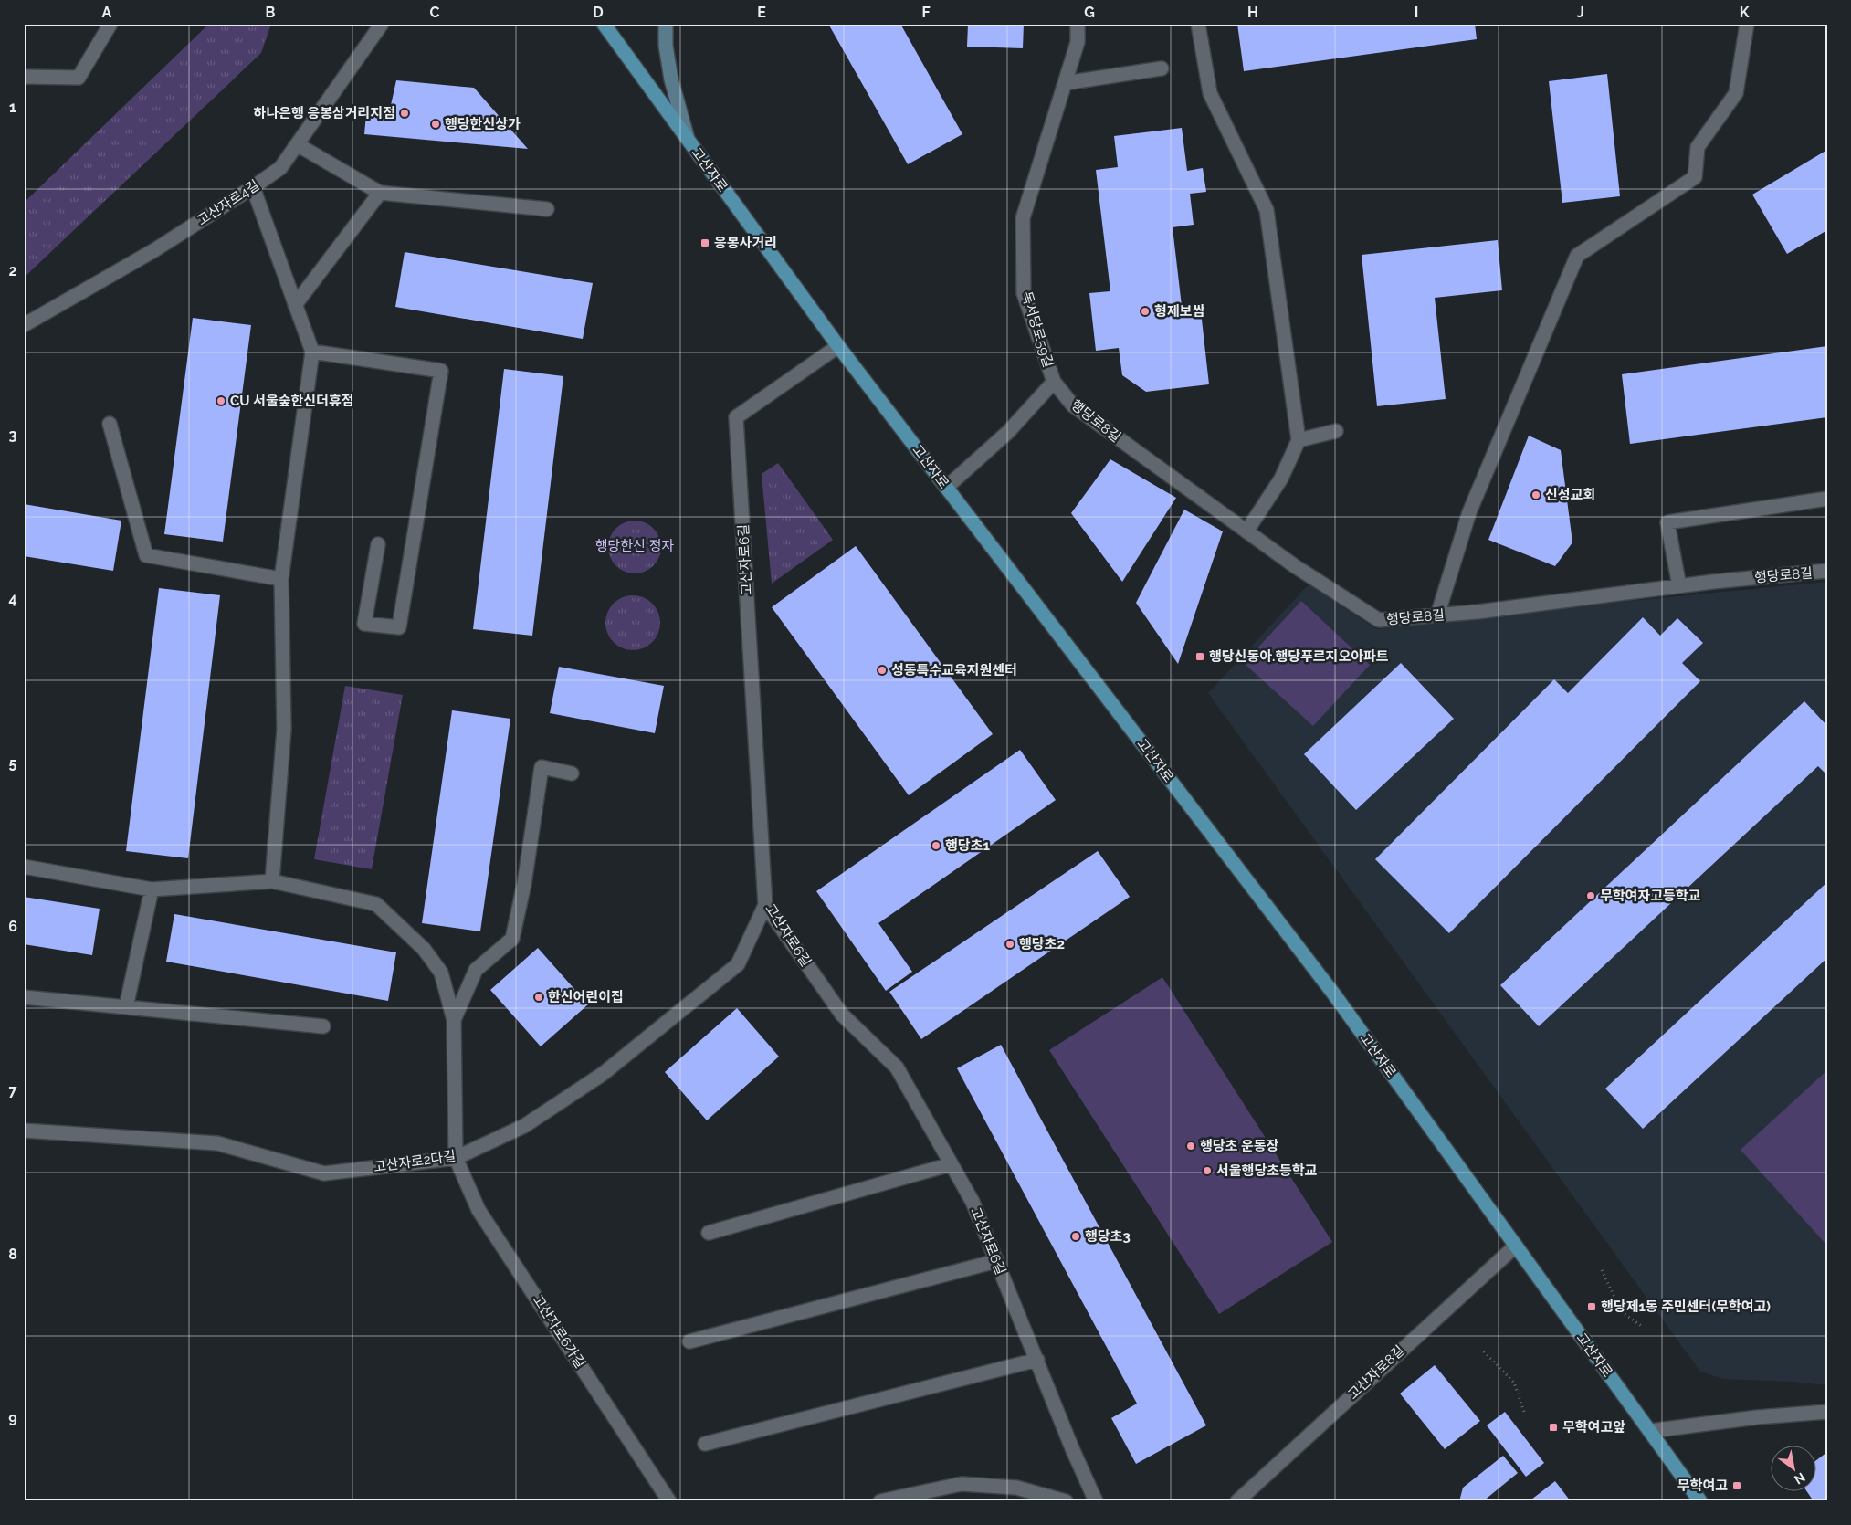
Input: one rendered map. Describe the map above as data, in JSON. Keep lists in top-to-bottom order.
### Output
{
  "streets": {
    "main road": ["고산자로"],
    "street": [
      "고산자로4길",
      "독서당로59길",
      "행당로8길",
      "고산자로6길",
      "고산자로2다길",
      "고산자로6가길",
      "고산자로8길"
    ]
  },
  "crossings": [
    ["고산자로", "독서당로59길"],
    ["고산자로", "고산자로6길"],
    ["고산자로", "고산자로8길"],
    ["독서당로59길", "행당로8길"],
    ["고산자로6길", "고산자로2다길"],
    ["고산자로2다길", "고산자로6가길"]
  ],
  "parks": ["행당한신 정자"],
  "places": {
    "other": [
      "하나은행 응봉삼거리지점",
      "행당한신상가",
      "형제보쌈",
      "CU 서울숲한신더휴점",
      "신성교회",
      "성동특수교육지원센터",
      "행당초1",
      "무학여자고등학교",
      "행당초2",
      "한신어린이집",
      "행당초 운동장",
      "서울행당초등학교",
      "행당초3"
    ],
    "transit": [
      "응봉사거리",
      "행당신동아.행당푸르지오아파트",
      "행당제1동 주민센터(무학여고)",
      "무학여고앞",
      "무학여고"
    ]
  },
  "north": "bottom right",
  "grid": {
    "columns": [
      "A",
      "B",
      "C",
      "D",
      "E",
      "F",
      "G",
      "H",
      "I",
      "J",
      "K"
    ],
    "rows": [
      "1",
      "2",
      "3",
      "4",
      "5",
      "6",
      "7",
      "8",
      "9"
    ]
  }
}
